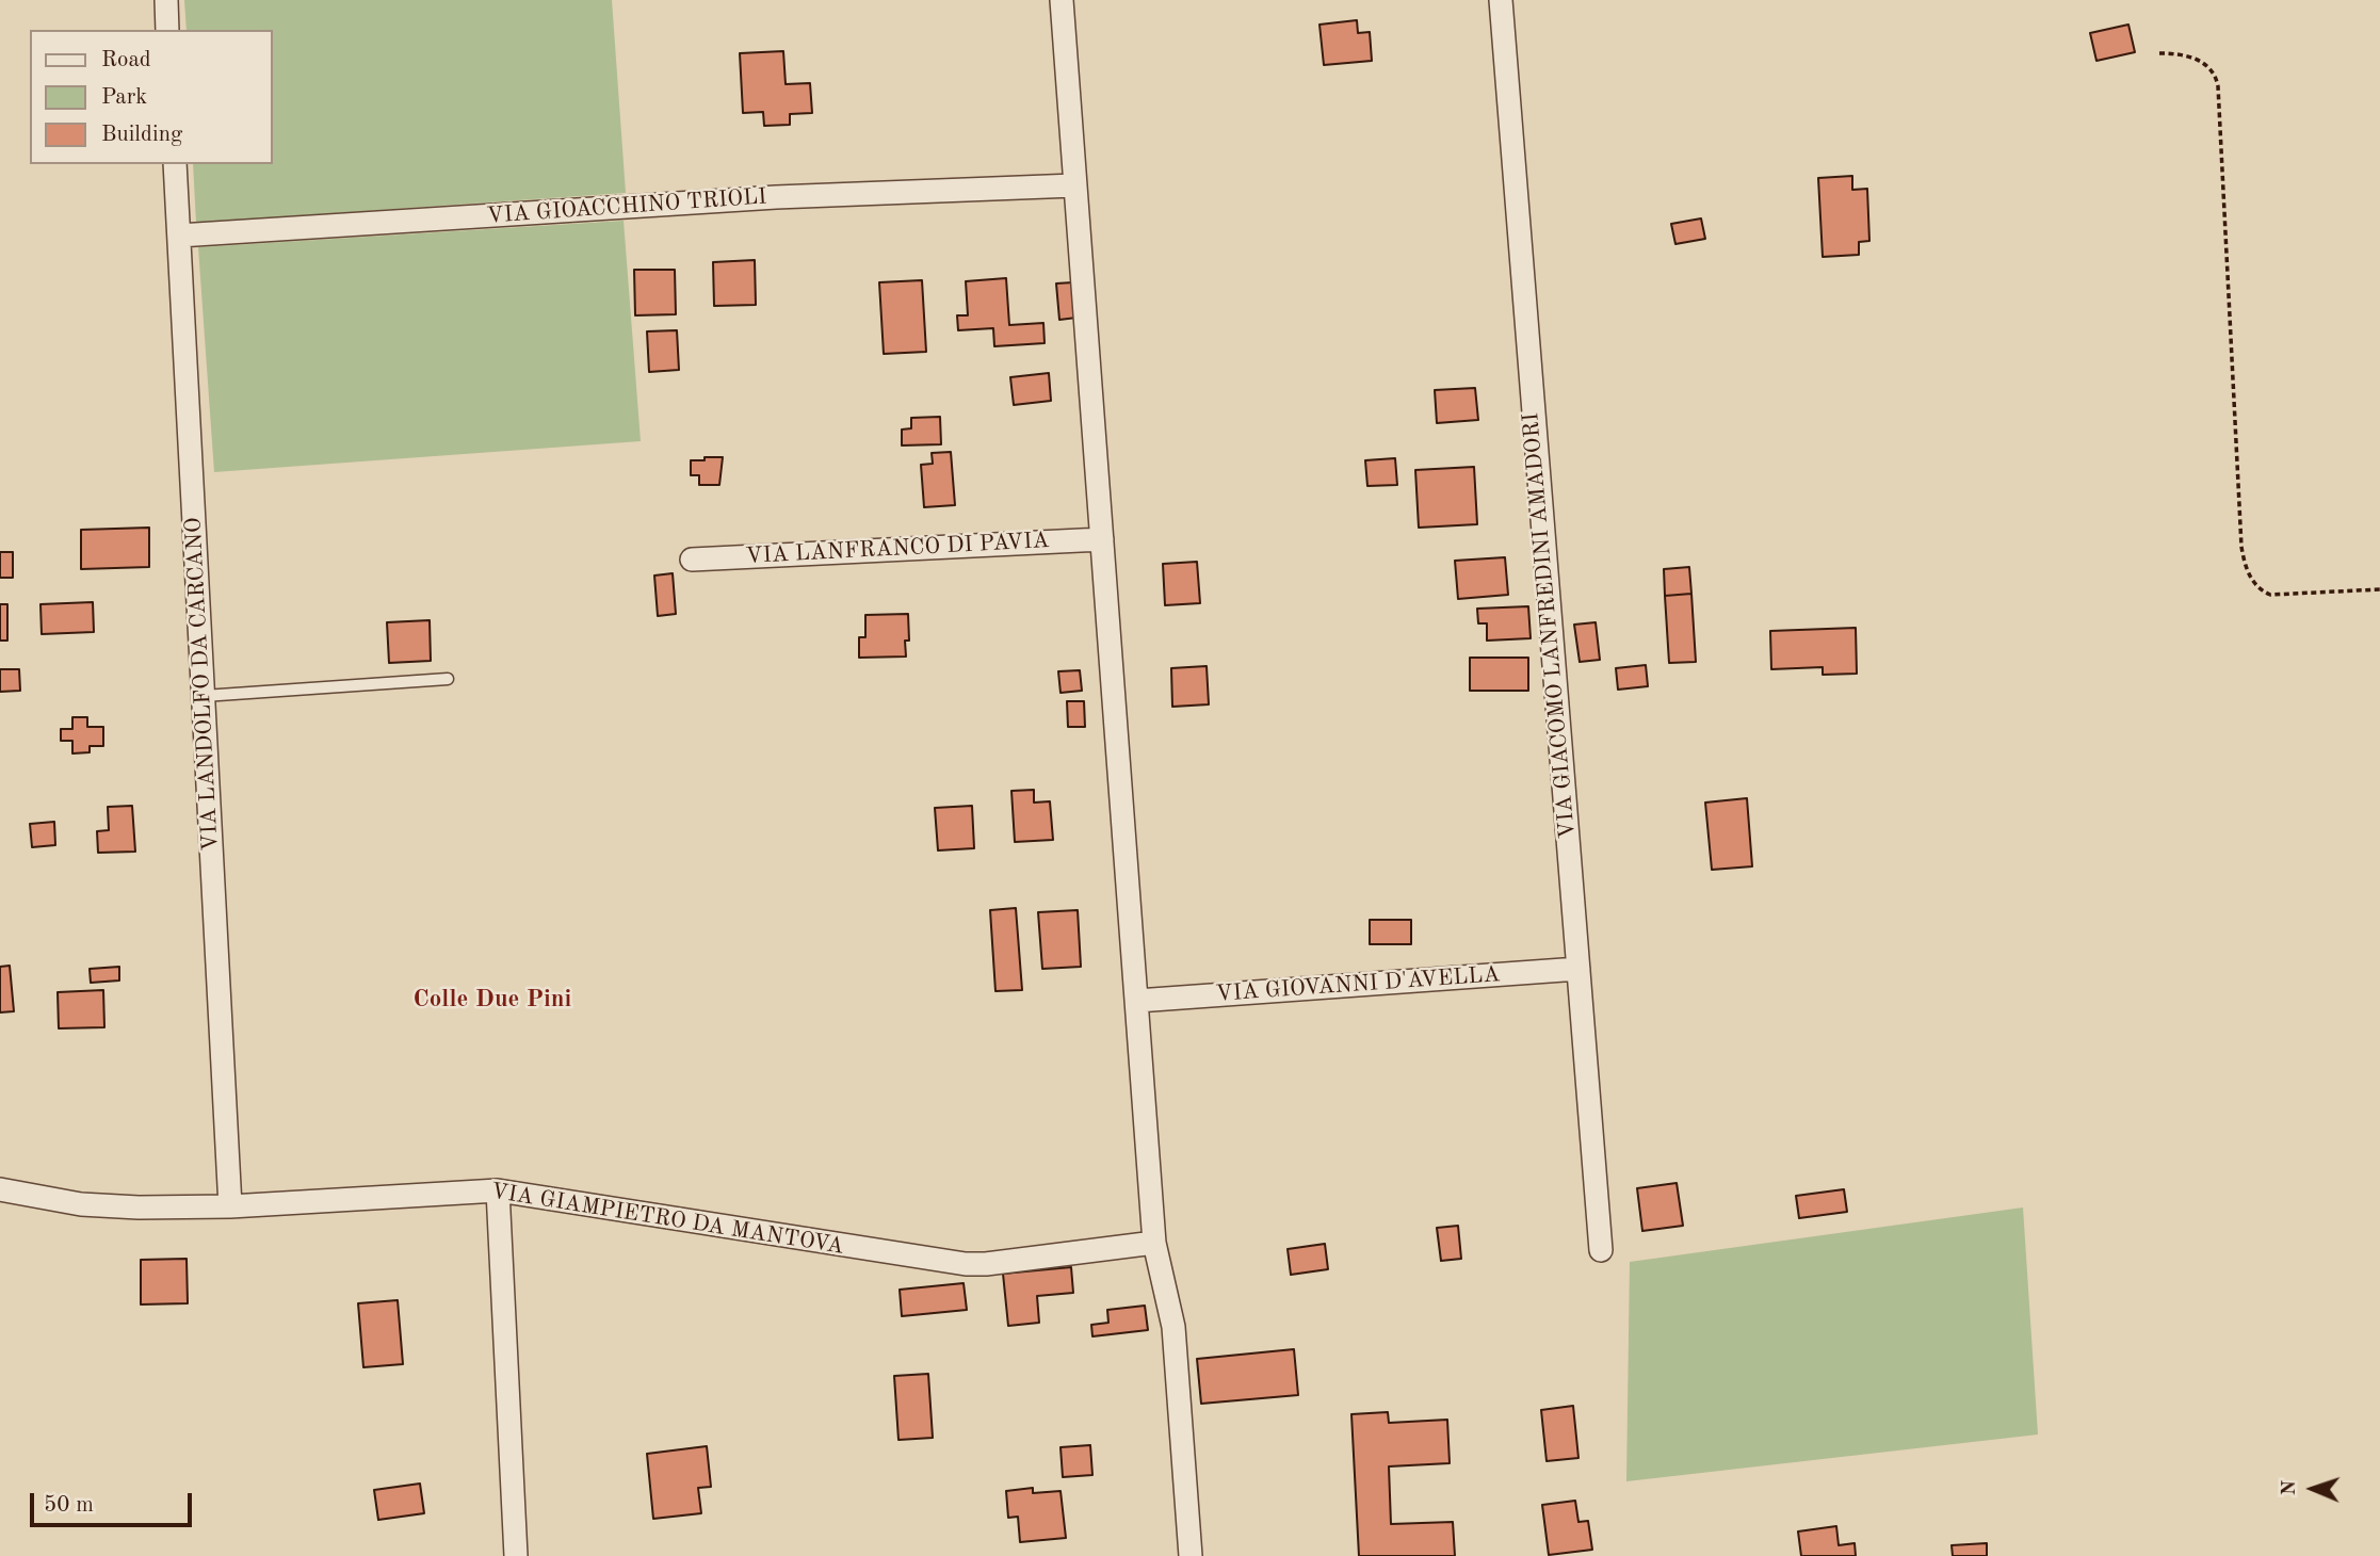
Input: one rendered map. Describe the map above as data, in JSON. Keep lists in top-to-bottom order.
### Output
{
  "streets": {
    "street": [
      "VIA GIOACCHINO TRIOLI",
      "VIA LANFRANCO DI PAVIA",
      "VIA GIACOMO LANFREDINI AMADORI",
      "VIA LANDOLFO DA CARCANO",
      "VIA GIOVANNI D'AVELLA",
      "VIA GIAMPIETRO DA MANTOVA"
    ]
  },
  "crossings": [
    ["VIA GIOACCHINO TRIOLI", "VIA LANDOLFO DA CARCANO"],
    ["VIA GIACOMO LANFREDINI AMADORI", "VIA GIOVANNI D'AVELLA"],
    ["VIA LANDOLFO DA CARCANO", "VIA GIAMPIETRO DA MANTOVA"]
  ],
  "districts": ["Colle Due Pini"],
  "legend": ["Road", "Park", "Building"],
  "scale_bar": "50 m",
  "north": "left"
}
